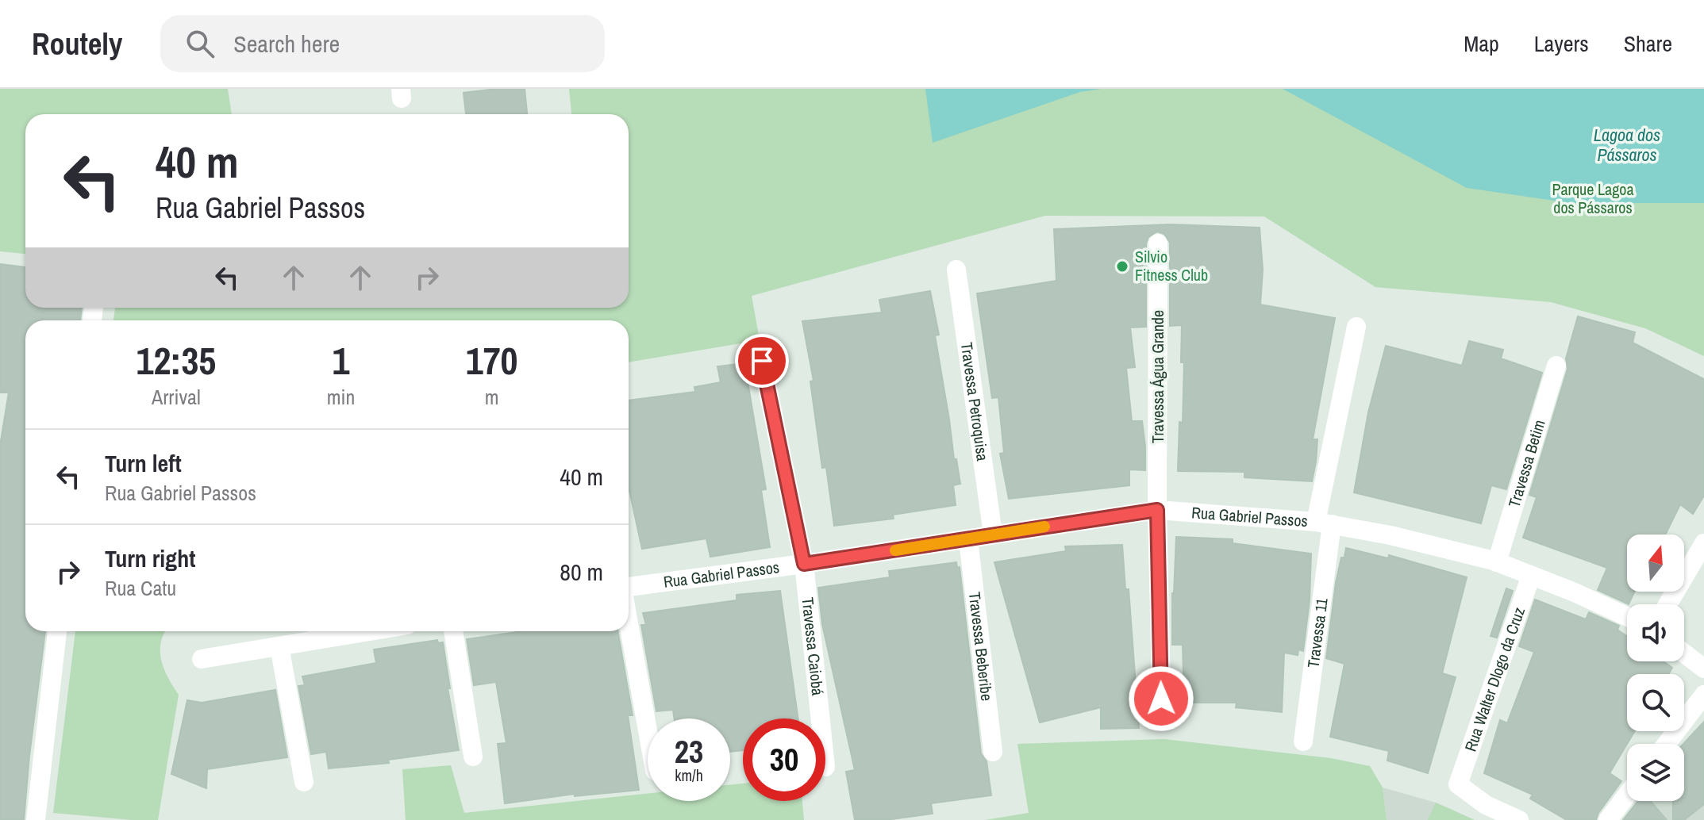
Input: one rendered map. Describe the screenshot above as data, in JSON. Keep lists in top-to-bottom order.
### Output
{
  "streets": {
    "street": [
      "Travessa Água Grande",
      "Travessa Petroquisa",
      "Travessa Betim",
      "Rua Gabriel Passos",
      "Travessa 11",
      "Travessa Beberibe",
      "Travessa Caiobá",
      "Rua Walter Dlogo da Cruz"
    ]
  },
  "crossings": [
    ["Travessa Água Grande", "Rua Gabriel Passos"],
    ["Travessa Petroquisa", "Rua Gabriel Passos"],
    ["Travessa Betim", "Rua Gabriel Passos"],
    ["Rua Gabriel Passos", "Travessa 11"],
    ["Rua Gabriel Passos", "Travessa Beberibe"],
    ["Rua Gabriel Passos", "Travessa Caiobá"],
    ["Rua Gabriel Passos", "Rua Walter Dlogo da Cruz"]
  ],
  "water": ["Lagoa dos Pássaros"],
  "parks": ["Parque Lagoa dos Pássaros"],
  "places": ["Silvio Fitness Club"],
  "north": "top",
  "page": {
    "header": "Routely",
    "search": "Search here",
    "nav": ["Map", "Layers", "Share"],
    "turn": ["40 m", "Rua Gabriel Passos"],
    "eta": [
      "12:35",
      "Arrival",
      "1",
      "min",
      "170",
      "m"
    ],
    "list": [
      {
        "name": "Turn left",
        "note": "Rua Gabriel Passos",
        "value": "40 m"
      },
      {
        "name": "Turn right",
        "note": "Rua Catu",
        "value": "80 m"
      }
    ],
    "speed": "23 km/h",
    "limit": "30"
  }
}
